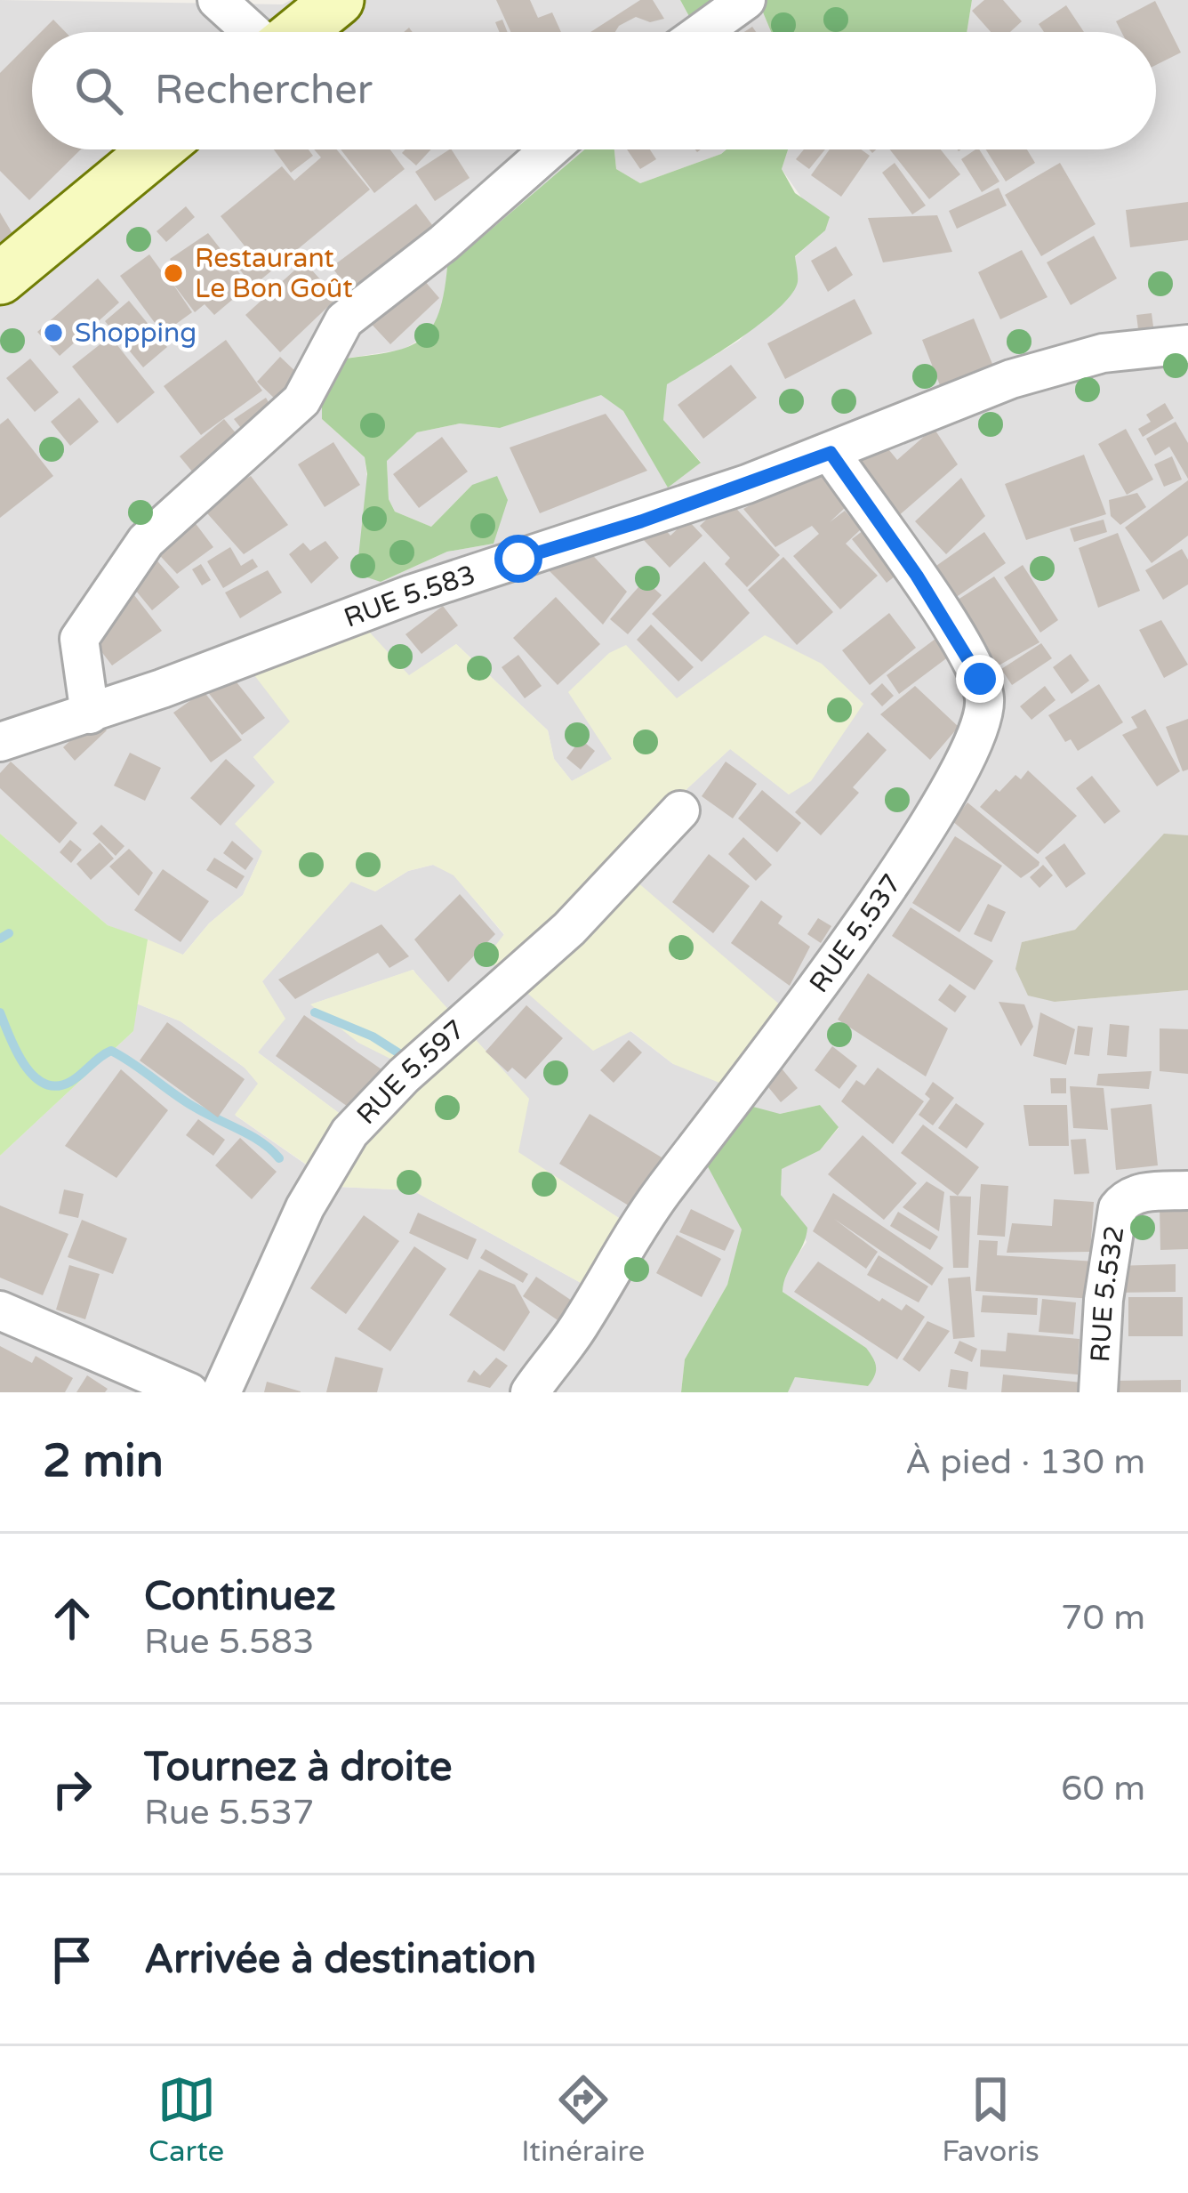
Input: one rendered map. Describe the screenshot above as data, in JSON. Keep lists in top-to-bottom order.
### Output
{
  "streets": {
    "street": [
      "RUE 5.583",
      "RUE 5.537",
      "RUE 5.597",
      "RUE 5.532"
    ]
  },
  "crossings": [
    ["RUE 5.583", "RUE 5.537"]
  ],
  "places": ["Restaurant Le Bon Goût", "Shopping"],
  "page": {
    "search": "Rechercher",
    "heading": ["2 min", "À pied · 130 m"],
    "list": [
      ["Continuez", "Rue 5.583", "70 m"],
      ["Tournez à droite", "Rue 5.537", "60 m"],
      "Arrivée à destination"
    ],
    "nav": ["Carte", "Itinéraire", "Favoris"]
  }
}
